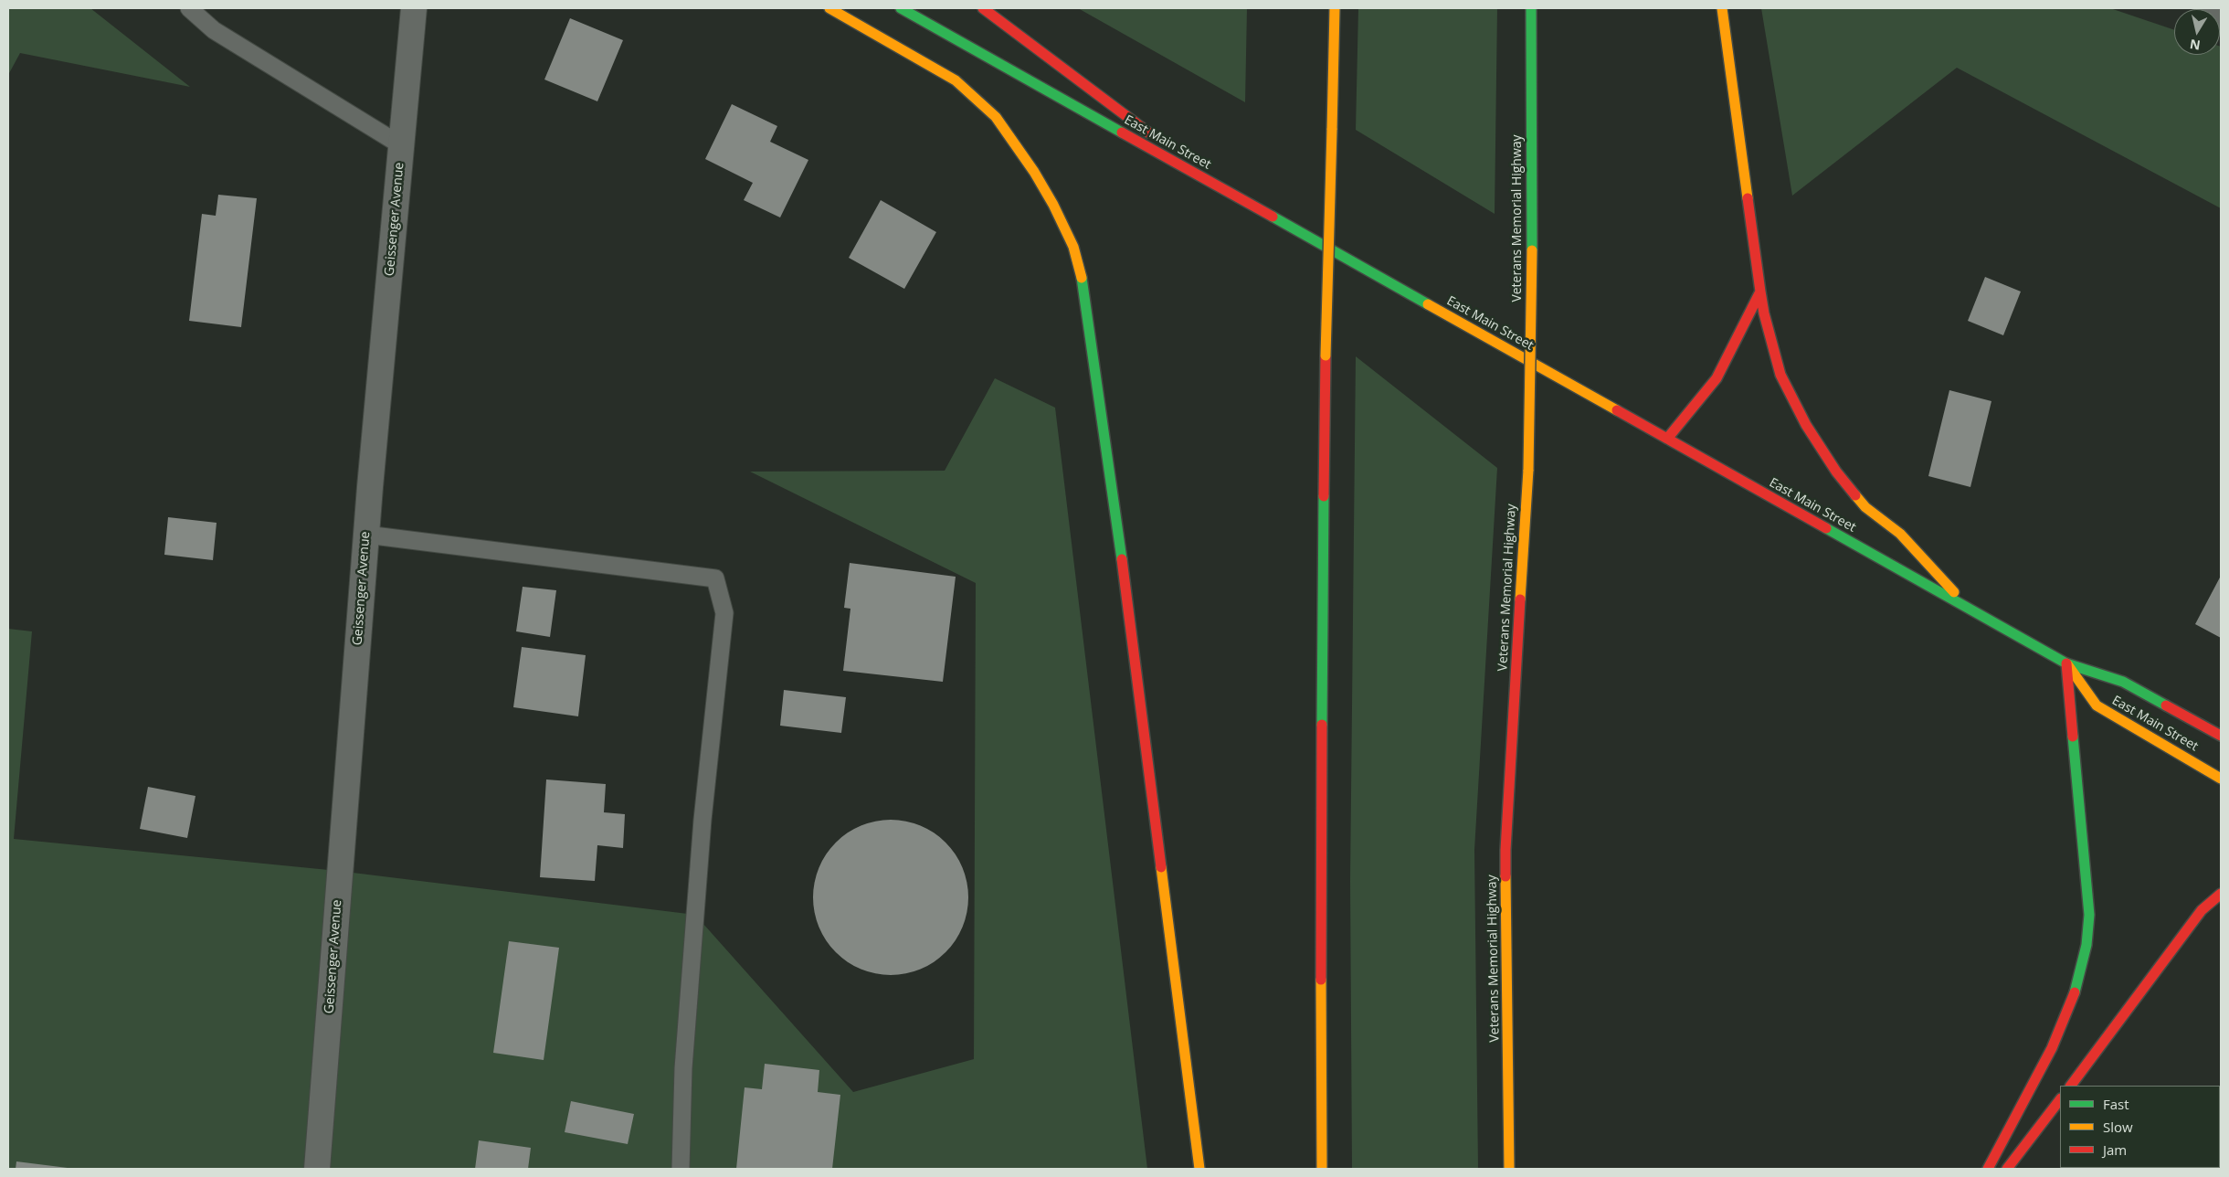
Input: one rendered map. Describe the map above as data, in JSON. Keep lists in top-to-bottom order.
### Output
{
  "streets": {
    "highway": ["East Main Street", "Veterans Memorial Highway"],
    "street": ["Geissenger Avenue"]
  },
  "legend": ["Fast", "Slow", "Jam"],
  "north": "bottom"
}
